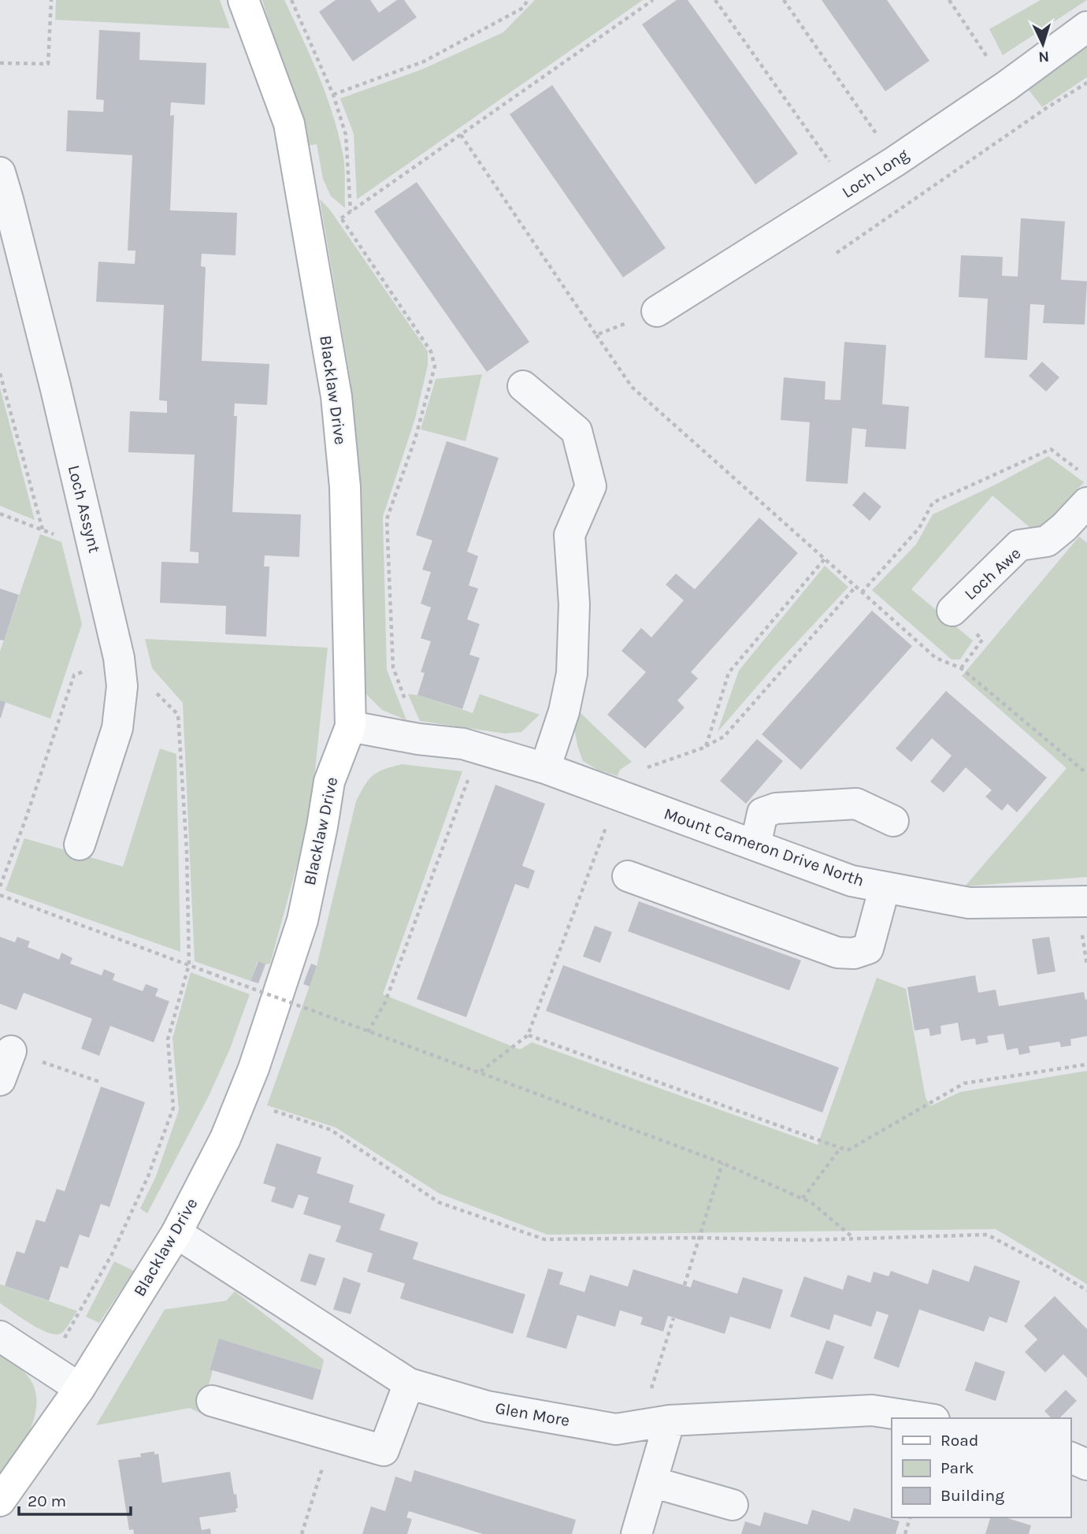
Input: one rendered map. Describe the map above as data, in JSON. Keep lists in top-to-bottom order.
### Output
{
  "streets": {
    "street": [
      "Loch Long",
      "Blacklaw Drive",
      "Loch Assynt",
      "Loch Awe",
      "Mount Cameron Drive North",
      "Glen More"
    ]
  },
  "crossings": [
    ["Blacklaw Drive", "Mount Cameron Drive North"],
    ["Blacklaw Drive", "Glen More"]
  ],
  "legend": ["Road", "Park", "Building"],
  "scale_bar": "20 m",
  "north": "bottom"
}
